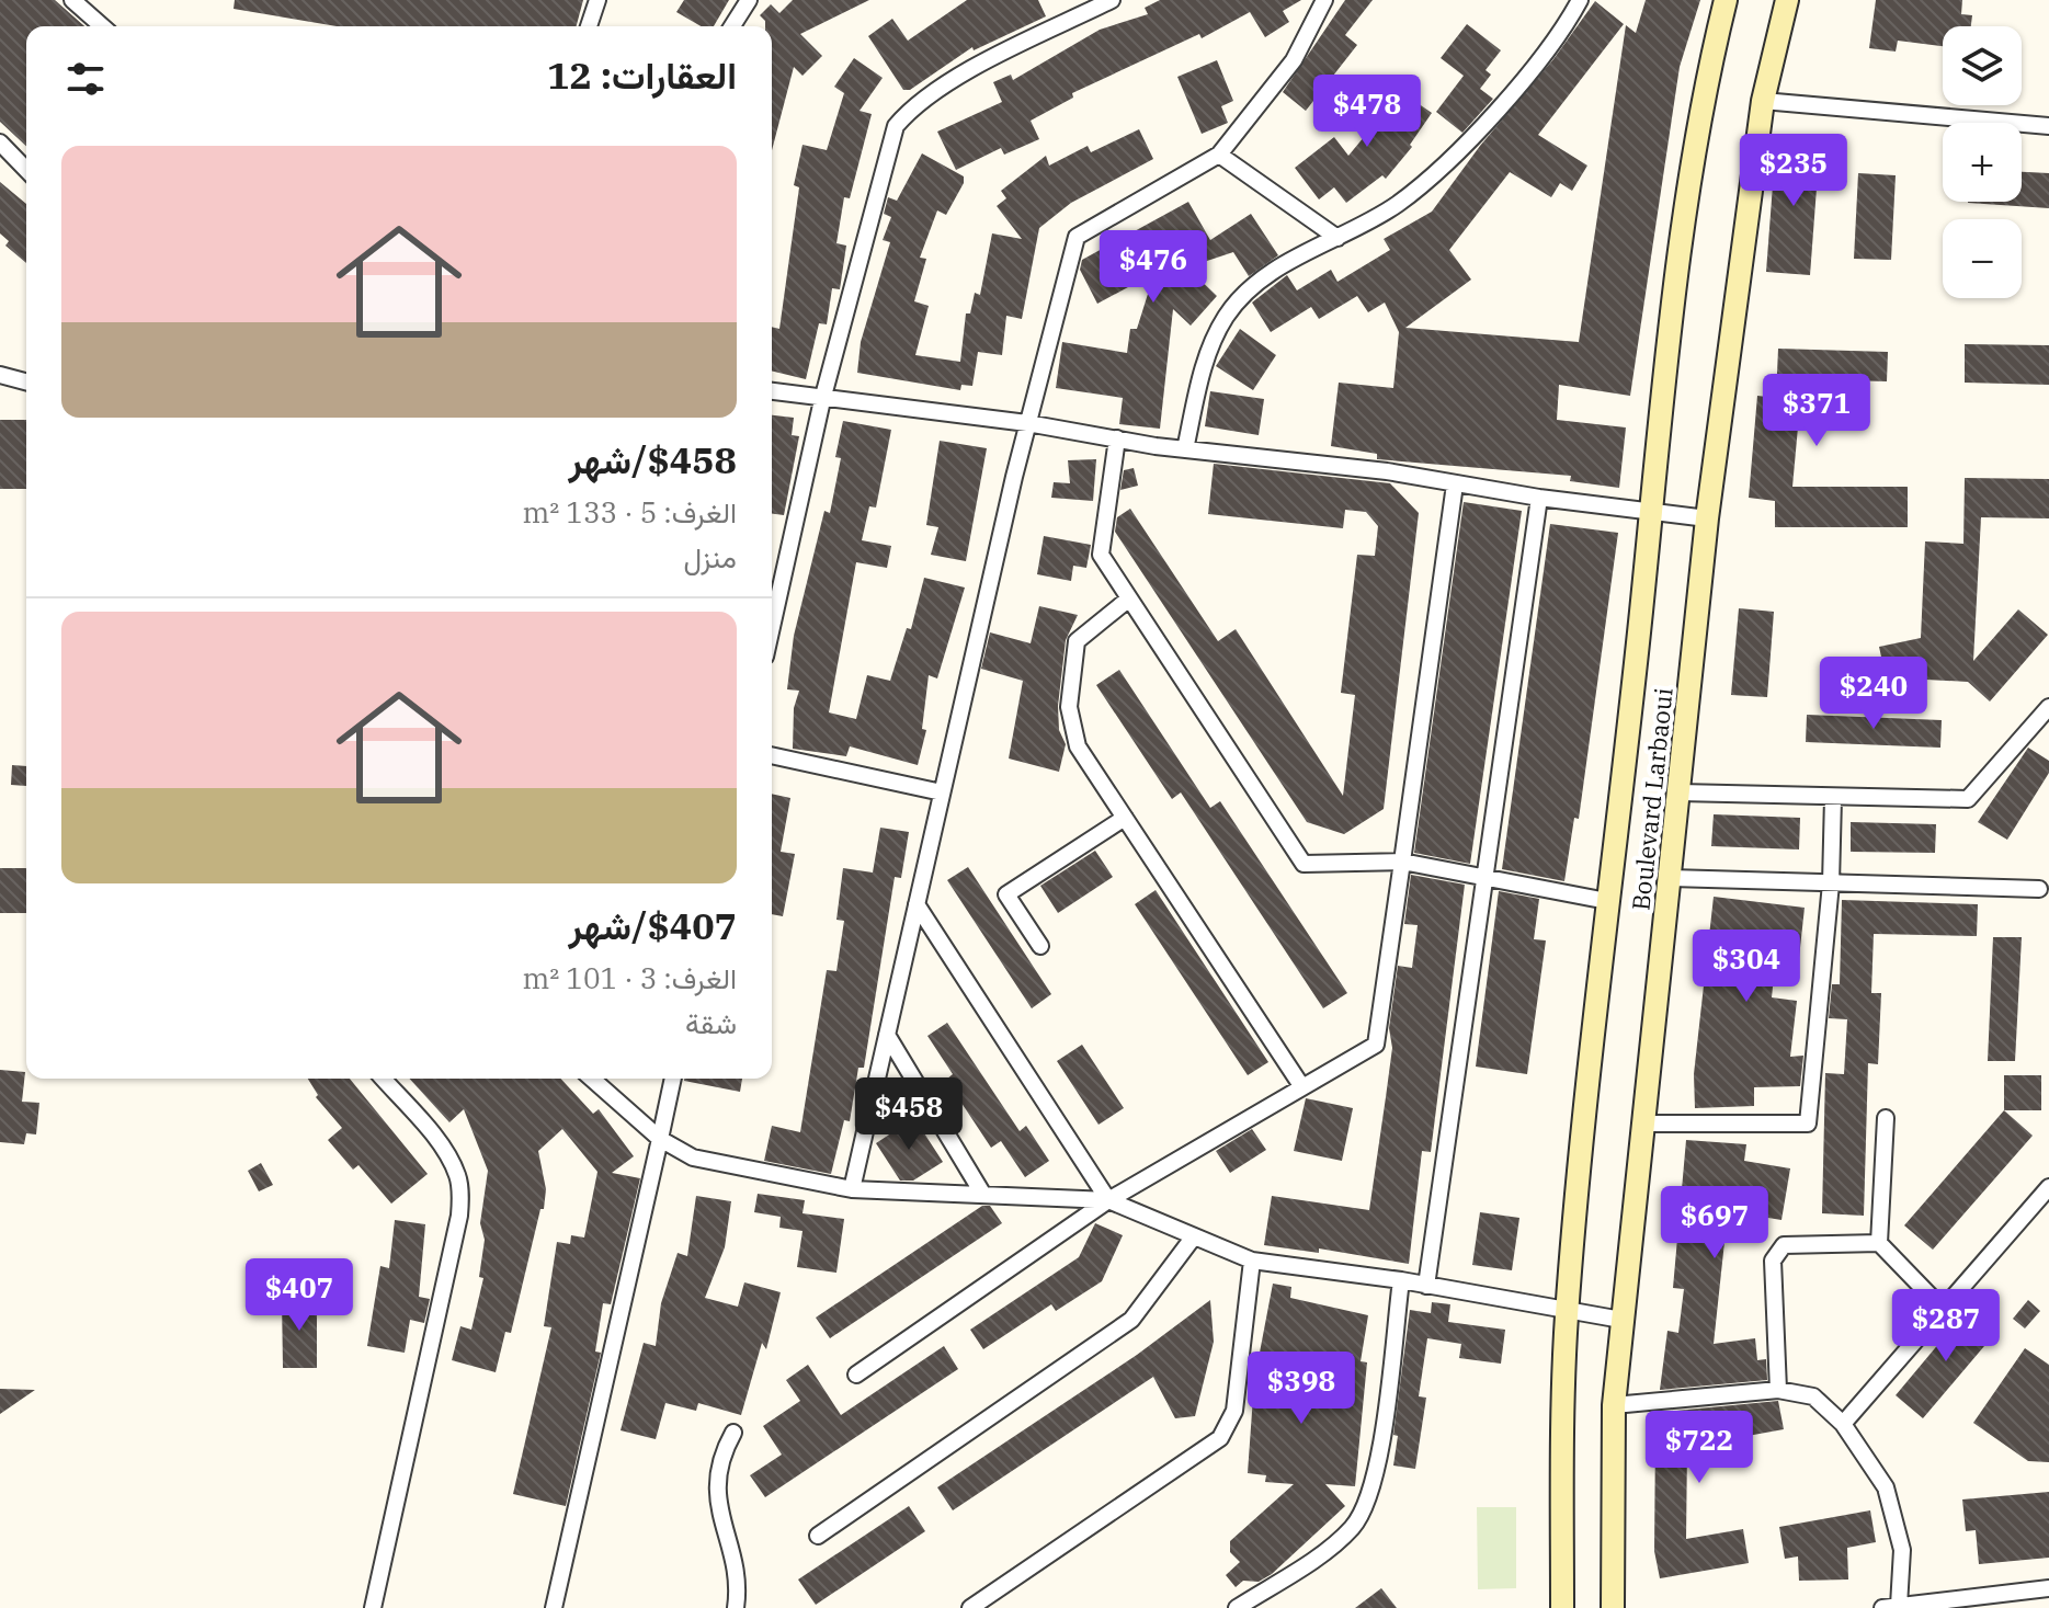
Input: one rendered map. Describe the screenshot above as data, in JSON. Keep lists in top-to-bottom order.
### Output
{
  "streets": {
    "main road": ["Boulevard Larbaoui"]
  },
  "page": {
    "map_buttons": ["+", "−"],
    "heading": "العقارات: 12",
    "price": [
      "$478",
      "$235",
      "$476",
      "$371",
      "$240",
      "$304",
      "$458",
      "$697",
      "$407",
      "$287",
      "$398",
      "$722"
    ],
    "list": [
      {
        "name": "$458/شهر",
        "note": "الغرف: 5 · 133 m² · منزل"
      },
      {
        "name": "$407/شهر",
        "note": "الغرف: 3 · 101 m² · شقة"
      }
    ]
  }
}
